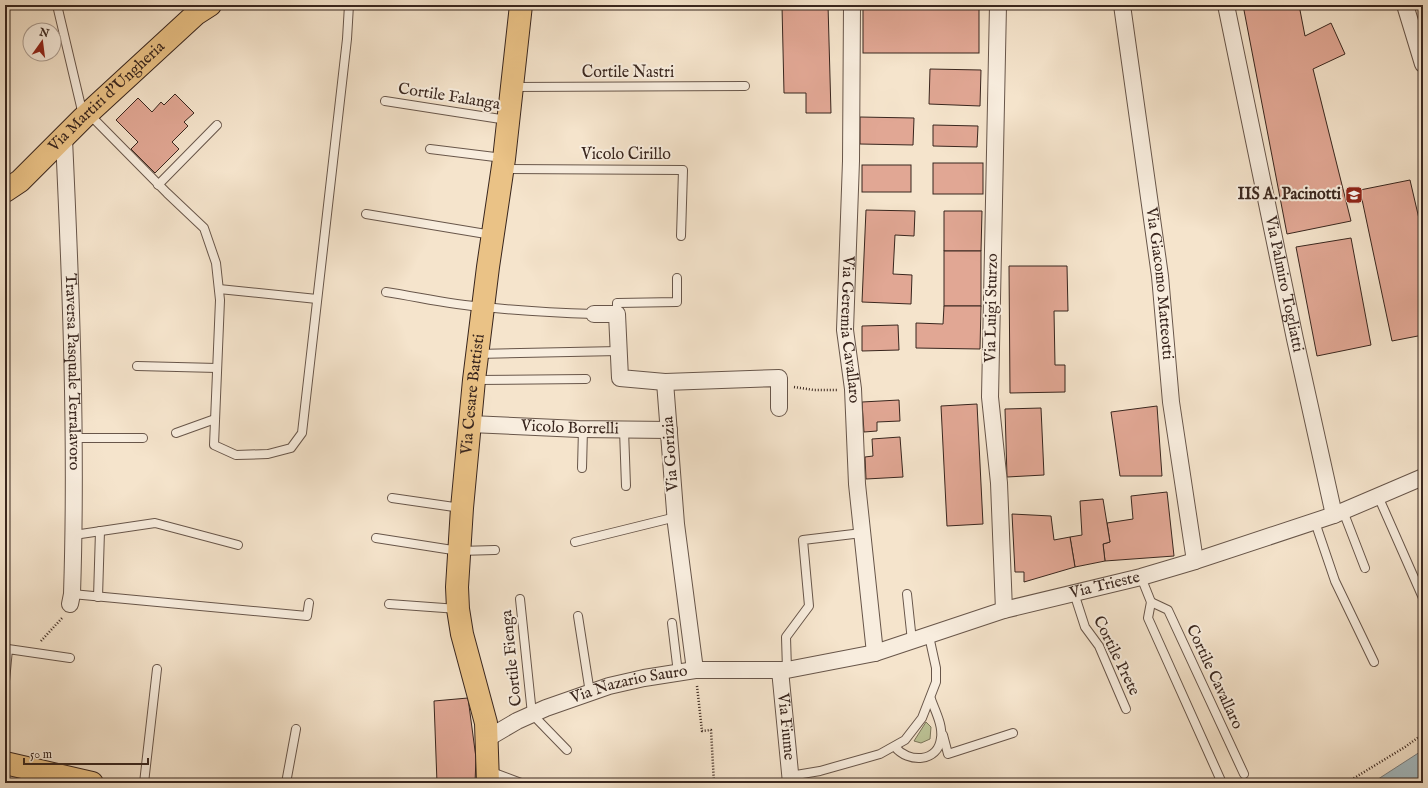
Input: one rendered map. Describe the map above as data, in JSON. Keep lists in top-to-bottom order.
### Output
{
  "streets": {
    "main road": ["Via Martiri d'Ungheria", "Via Cesare Battisti"],
    "street": [
      "Via Giacomo Matteotti",
      "Via Palmiro Togliatti",
      "Via Luigi Sturzo",
      "Via Geremia Cavallaro",
      "Traversa Pasquale Terralavoro",
      "Vicolo Borrelli",
      "Via Gorizia",
      "Via Trieste",
      "Via Nazario Sauro",
      "Via Fiume"
    ],
    "lane": [
      "Cortile Nastri",
      "Cortile Falanga",
      "Vicolo Cirillo",
      "Cortile Prete",
      "Cortile Fienga",
      "Cortile Cavallaro"
    ]
  },
  "crossings": [
    ["Cortile Nastri", "Via Cesare Battisti"],
    ["Cortile Falanga", "Via Cesare Battisti"],
    ["Via Martiri d'Ungheria", "Traversa Pasquale Terralavoro"],
    ["Vicolo Cirillo", "Via Cesare Battisti"],
    ["Via Giacomo Matteotti", "Via Trieste"],
    ["Via Palmiro Togliatti", "Via Trieste"],
    ["Via Luigi Sturzo", "Via Trieste"],
    ["Via Geremia Cavallaro", "Via Trieste"],
    ["Via Cesare Battisti", "Vicolo Borrelli"],
    ["Via Cesare Battisti", "Via Nazario Sauro"],
    ["Vicolo Borrelli", "Via Gorizia"],
    ["Via Gorizia", "Via Nazario Sauro"],
    ["Via Trieste", "Cortile Prete"],
    ["Via Trieste", "Via Nazario Sauro"],
    ["Via Trieste", "Via Fiume"],
    ["Cortile Fienga", "Via Nazario Sauro"],
    ["Via Nazario Sauro", "Via Fiume"]
  ],
  "places": {
    "school or university": ["IIS A. Pacinotti"]
  },
  "scale_bar": "50 m",
  "north": "top"
}
